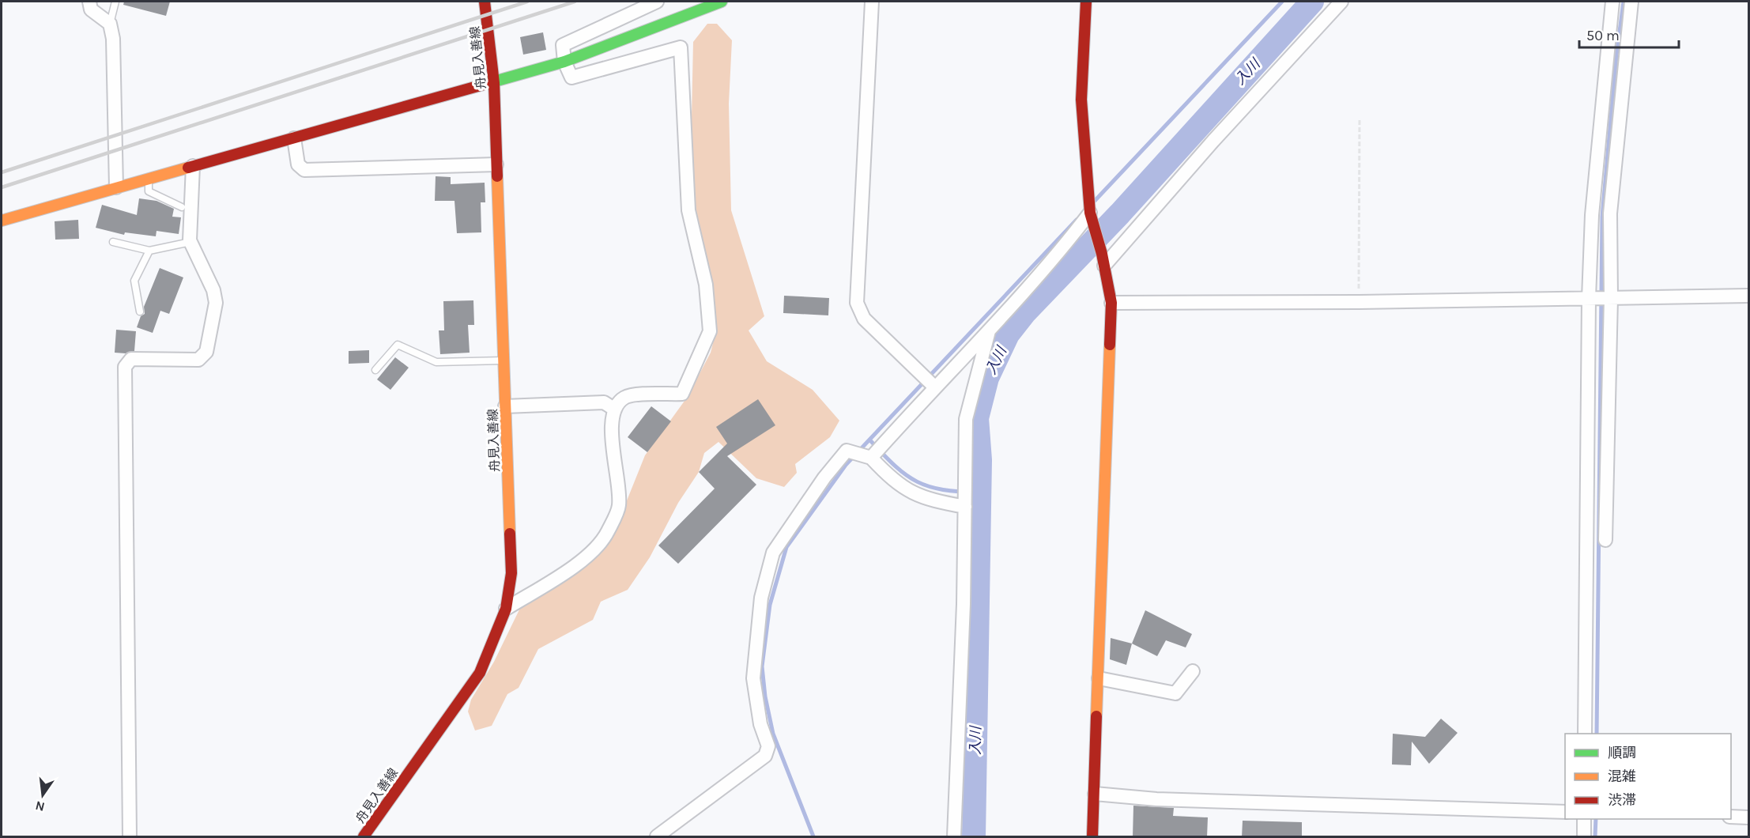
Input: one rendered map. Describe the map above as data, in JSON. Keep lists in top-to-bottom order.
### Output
{
  "streets": {
    "street": ["舟見入善線"]
  },
  "water": ["入川"],
  "legend": ["順調", "混雑", "渋滞"],
  "scale_bar": "50 m",
  "north": "bottom"
}
